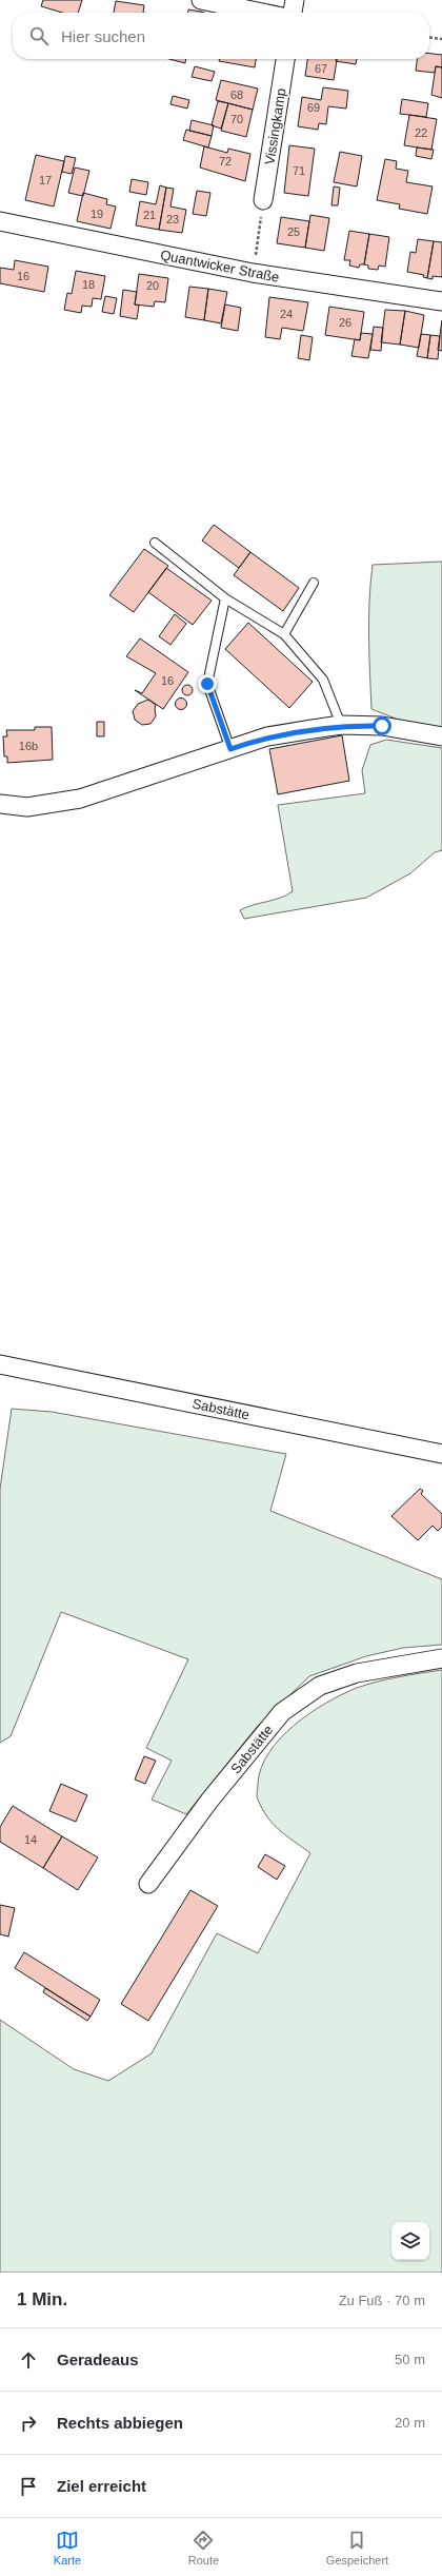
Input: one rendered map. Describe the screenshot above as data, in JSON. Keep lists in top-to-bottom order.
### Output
{
  "streets": {
    "street": ["Vissingkamp", "Quantwicker Straße", "Sabstätte"]
  },
  "house_numbers": [
    "67",
    "68",
    "69",
    "70",
    "22",
    "72",
    "71",
    "17",
    "19",
    "21",
    "23",
    "25",
    "16",
    "18",
    "20",
    "24",
    "26",
    "16",
    "16b",
    "14"
  ],
  "page": {
    "search": "Hier suchen",
    "heading": ["1 Min.", "Zu Fuß · 70 m"],
    "list": [
      ["Geradeaus", "50 m"],
      ["Rechts abbiegen", "20 m"],
      "Ziel erreicht"
    ],
    "nav": ["Karte", "Route", "Gespeichert"]
  }
}
